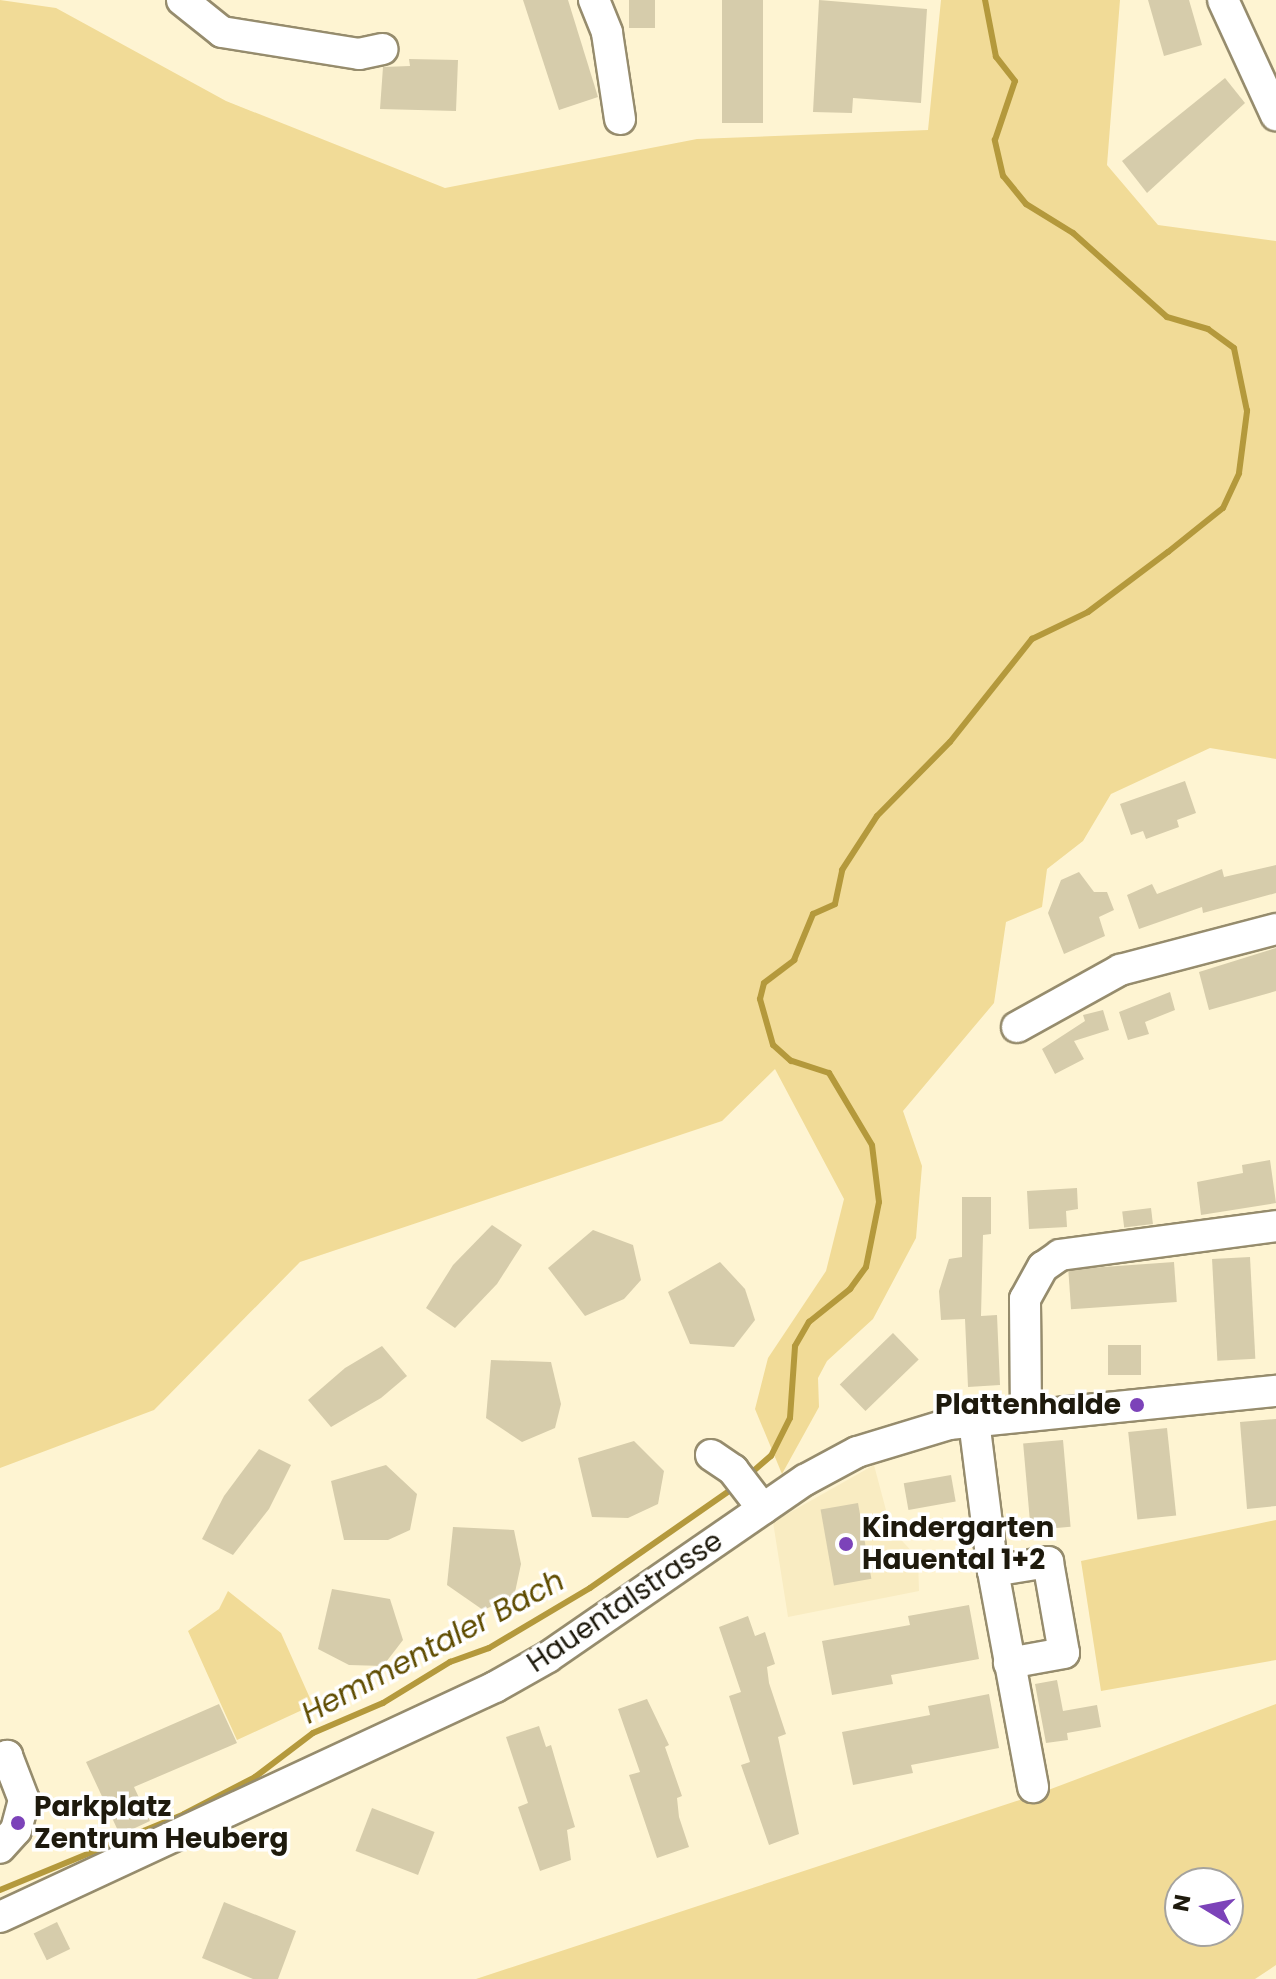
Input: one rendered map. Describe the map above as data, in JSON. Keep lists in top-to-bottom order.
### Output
{
  "streets": {
    "street": ["Hauentalstrasse"]
  },
  "water": ["Hemmentaler Bach"],
  "places": ["Plattenhalde", "Kindergarten Hauental 1+2", "Parkplatz Zentrum Heuberg"],
  "north": "left"
}
